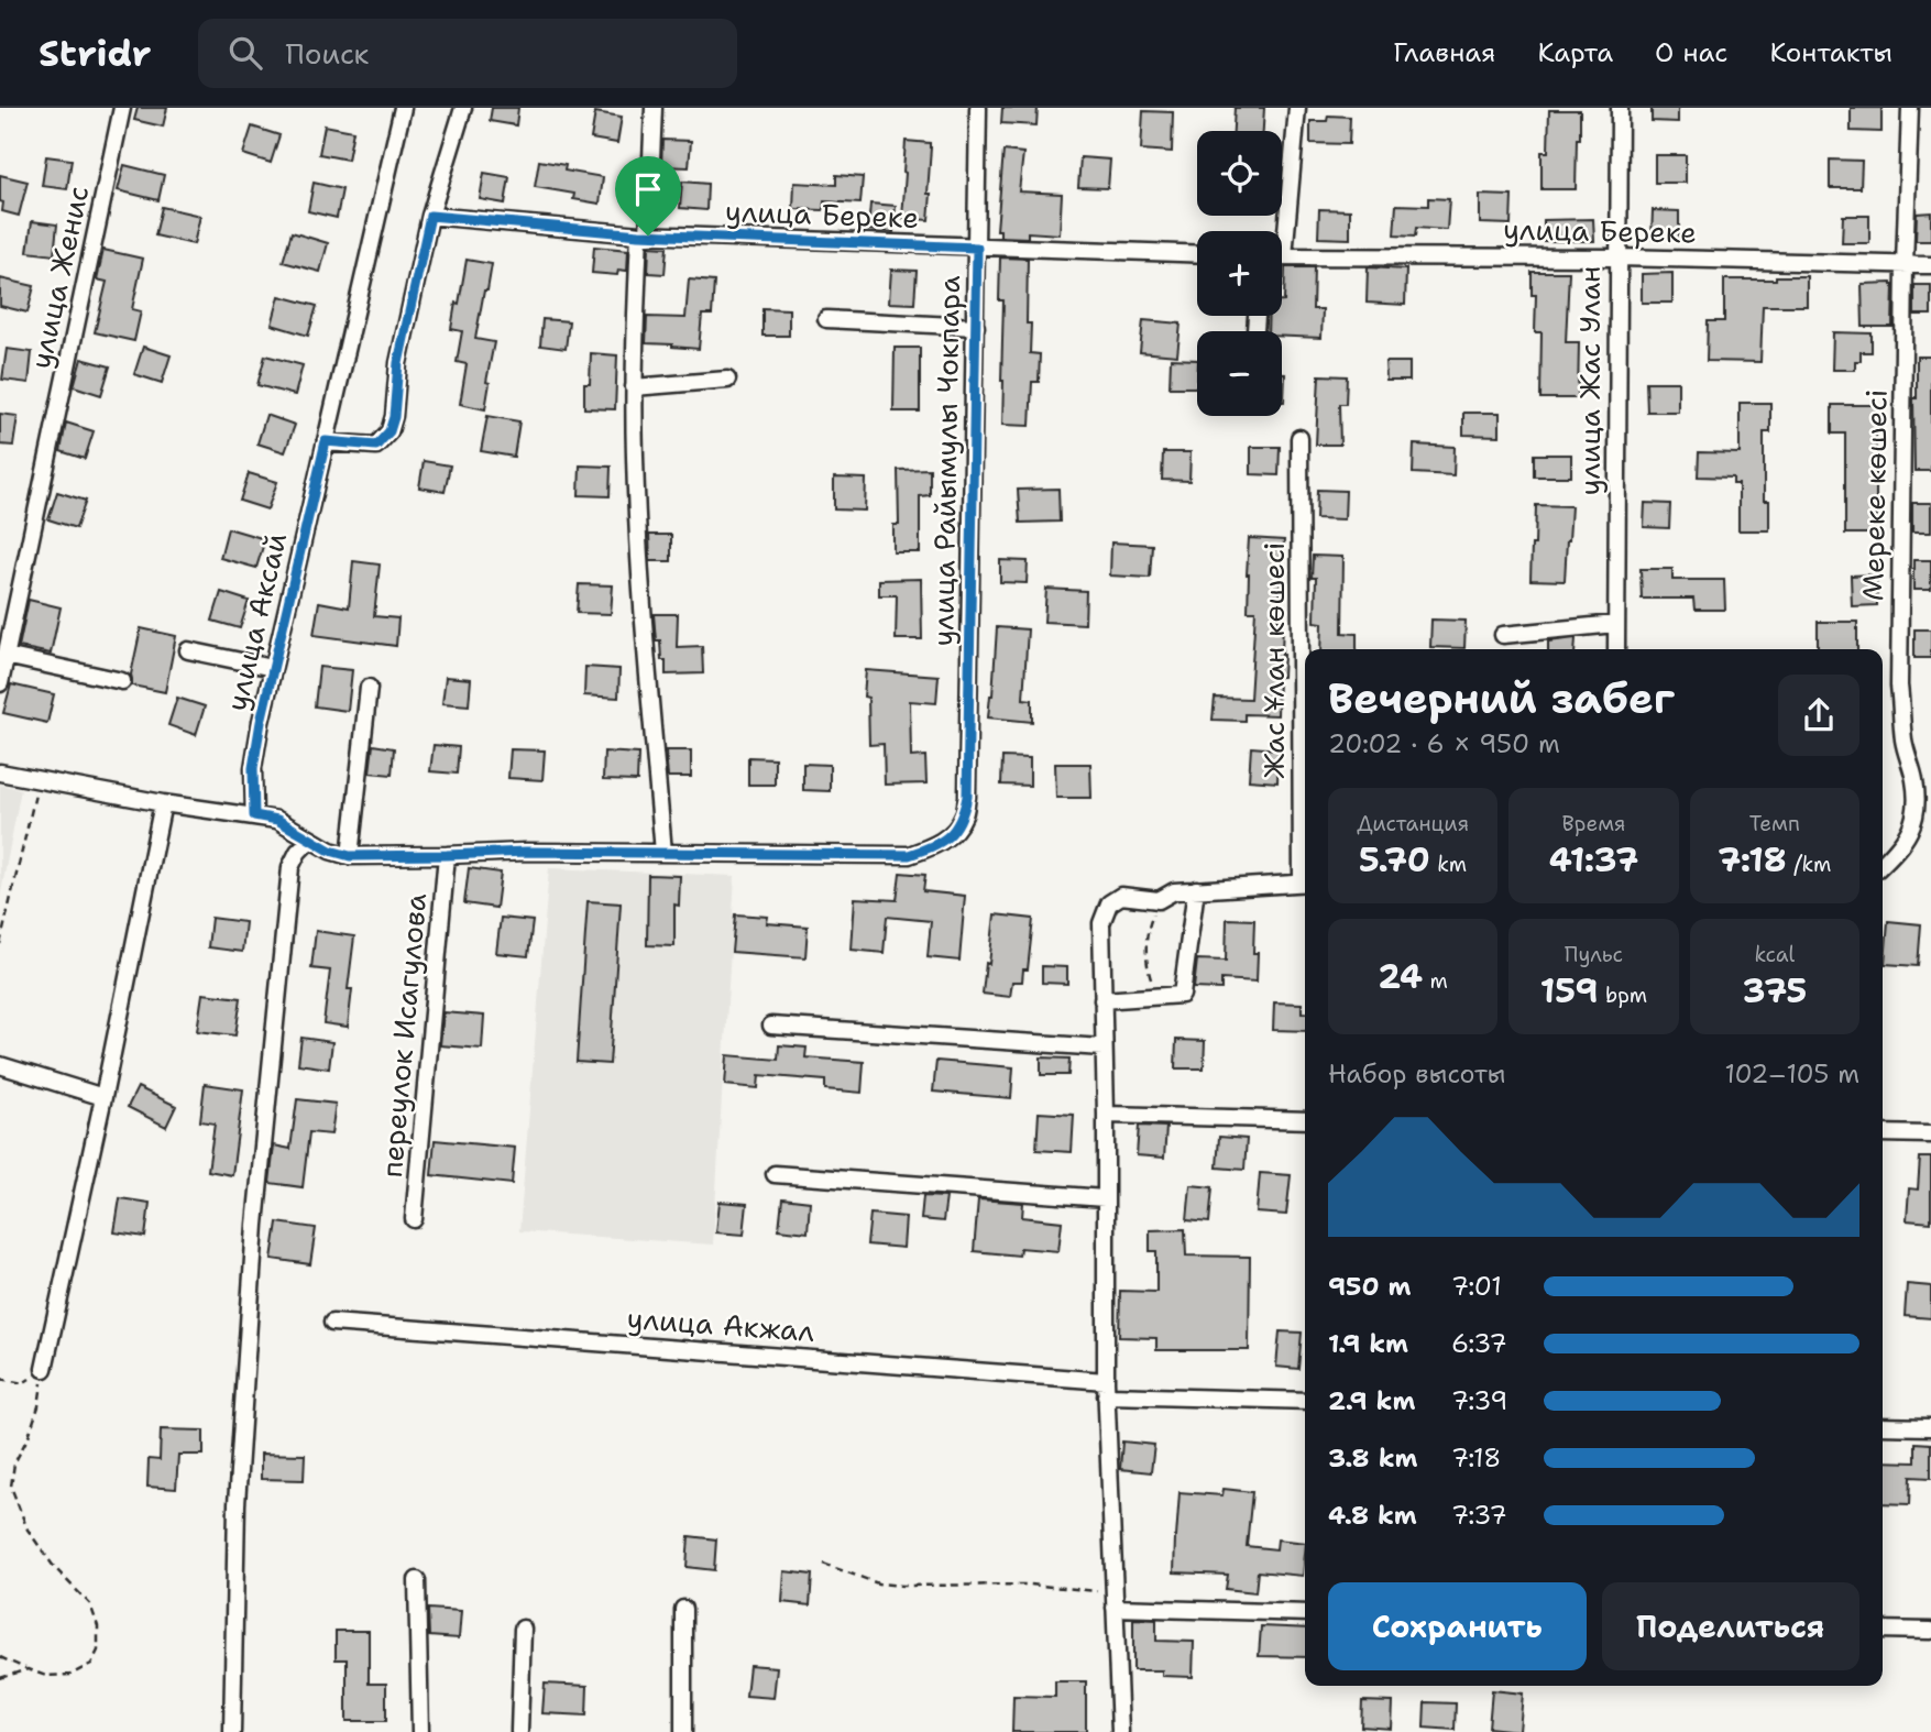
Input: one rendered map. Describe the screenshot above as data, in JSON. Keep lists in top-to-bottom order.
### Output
{
  "streets": {
    "street": [
      "улица Береке",
      "улица Женис",
      "улица Жас Улан",
      "улица Райымулы Чокпара",
      "Мереке көшесі",
      "улица Аксай",
      "Жас Ұлан көшесі",
      "переулок Исагулова",
      "улица Акжал"
    ]
  },
  "crossings": [
    ["улица Береке", "улица Жас Улан"],
    ["улица Береке", "улица Райымулы Чокпара"],
    ["улица Береке", "Мереке көшесі"]
  ],
  "page": {
    "header": "Stridr",
    "search": "Поиск",
    "nav": [
      "Главная",
      "Карта",
      "О нас",
      "Контакты"
    ],
    "map_buttons": ["+", "−"],
    "heading": ["Вечерний забег", "20:02 · 6 × 950 m"],
    "stats": [
      ["Дистанция", "5.70 km"],
      ["Время", "41:37"],
      ["Темп", "7:18 /km"],
      ["24 m"],
      ["Пульс", "159 bpm"],
      ["kcal", "375"]
    ],
    "chart": ["Набор высоты", "102–105 m"],
    "list": [
      {
        "name": "950 m",
        "note": "7:01"
      },
      {
        "name": "1.9 km",
        "note": "6:37"
      },
      {
        "name": "2.9 km",
        "note": "7:39"
      },
      {
        "name": "3.8 km",
        "note": "7:18"
      },
      {
        "name": "4.8 km",
        "note": "7:37"
      }
    ],
    "buttons": ["Сохранить", "Поделиться"]
  }
}
